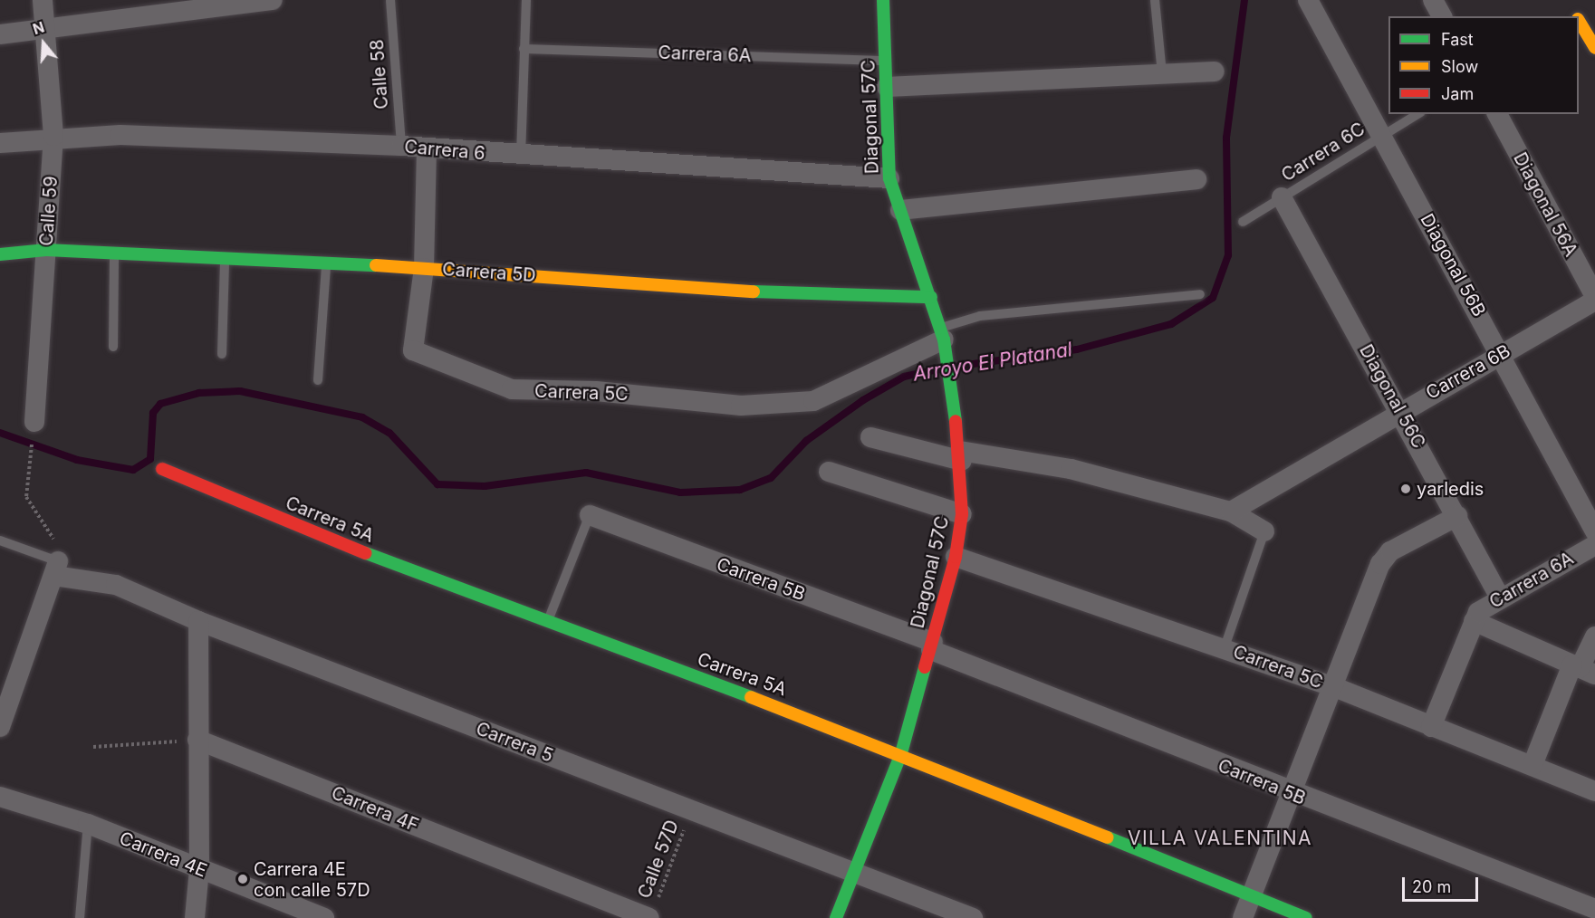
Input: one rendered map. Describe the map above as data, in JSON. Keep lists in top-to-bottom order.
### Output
{
  "streets": {
    "street": [
      "Carrera 6A",
      "Diagonal 57C",
      "Carrera 6",
      "Diagonal 56A",
      "Calle 59",
      "Diagonal 56B",
      "Carrera 5D",
      "Carrera 6B",
      "Carrera 5C",
      "Diagonal 56C",
      "Carrera 5A",
      "Carrera 5B",
      "Carrera 5",
      "Carrera 4F",
      "Carrera 4E"
    ],
    "lane": ["Calle 58", "Carrera 6C"],
    "path": ["Calle 57D"]
  },
  "crossings": [
    ["Carrera 6A", "Diagonal 57C"],
    ["Carrera 6A", "Diagonal 56C"],
    ["Calle 58", "Carrera 6"],
    ["Diagonal 57C", "Carrera 6"],
    ["Diagonal 57C", "Carrera 5D"],
    ["Diagonal 57C", "Carrera 5C"],
    ["Diagonal 57C", "Carrera 5A"],
    ["Diagonal 57C", "Carrera 5B"],
    ["Diagonal 57C", "Carrera 5"],
    ["Carrera 6", "Calle 59"],
    ["Carrera 6", "Carrera 5C"],
    ["Carrera 6C", "Diagonal 56B"],
    ["Carrera 6C", "Diagonal 56C"],
    ["Calle 59", "Carrera 5D"],
    ["Diagonal 56B", "Carrera 6B"],
    ["Carrera 5D", "Carrera 5C"],
    ["Carrera 6B", "Diagonal 56C"],
    ["Carrera 5", "Calle 57D"],
    ["Carrera 4F", "Calle 57D"]
  ],
  "districts": ["VILLA VALENTINA"],
  "water": ["Arroyo El Platanal"],
  "places": ["yarledis", "Carrera 4E con calle 57D"],
  "legend": ["Fast", "Slow", "Jam"],
  "scale_bar": "20 m",
  "north": "top"
}
